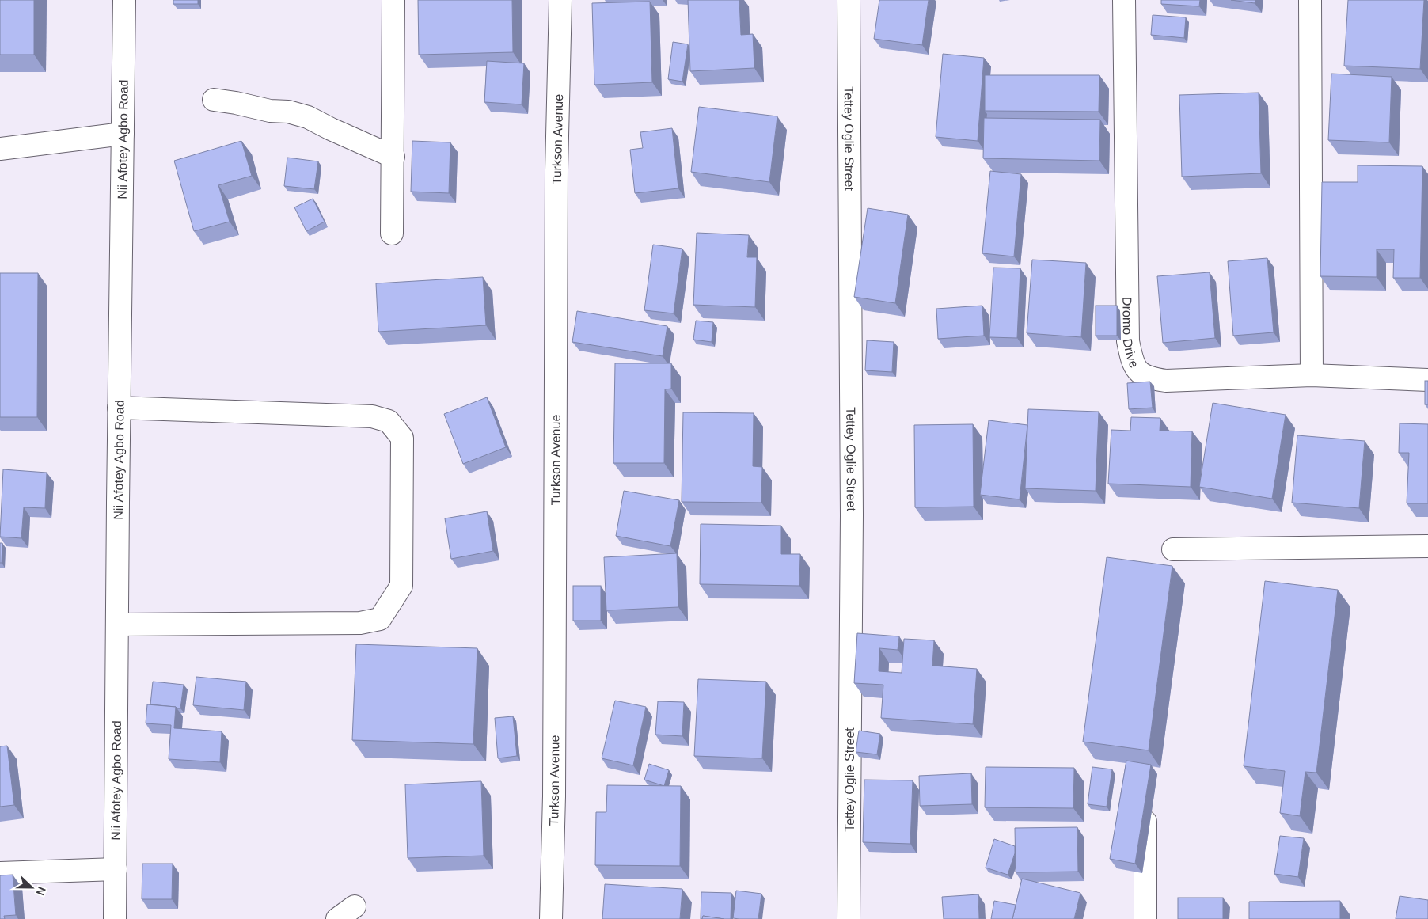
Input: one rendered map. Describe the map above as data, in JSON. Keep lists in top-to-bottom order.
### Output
{
  "streets": {
    "street": [
      "Nii Afotey Agbo Road",
      "Turkson Avenue",
      "Tettey Oglie Street",
      "Dromo Drive"
    ]
  },
  "north": "right"
}
